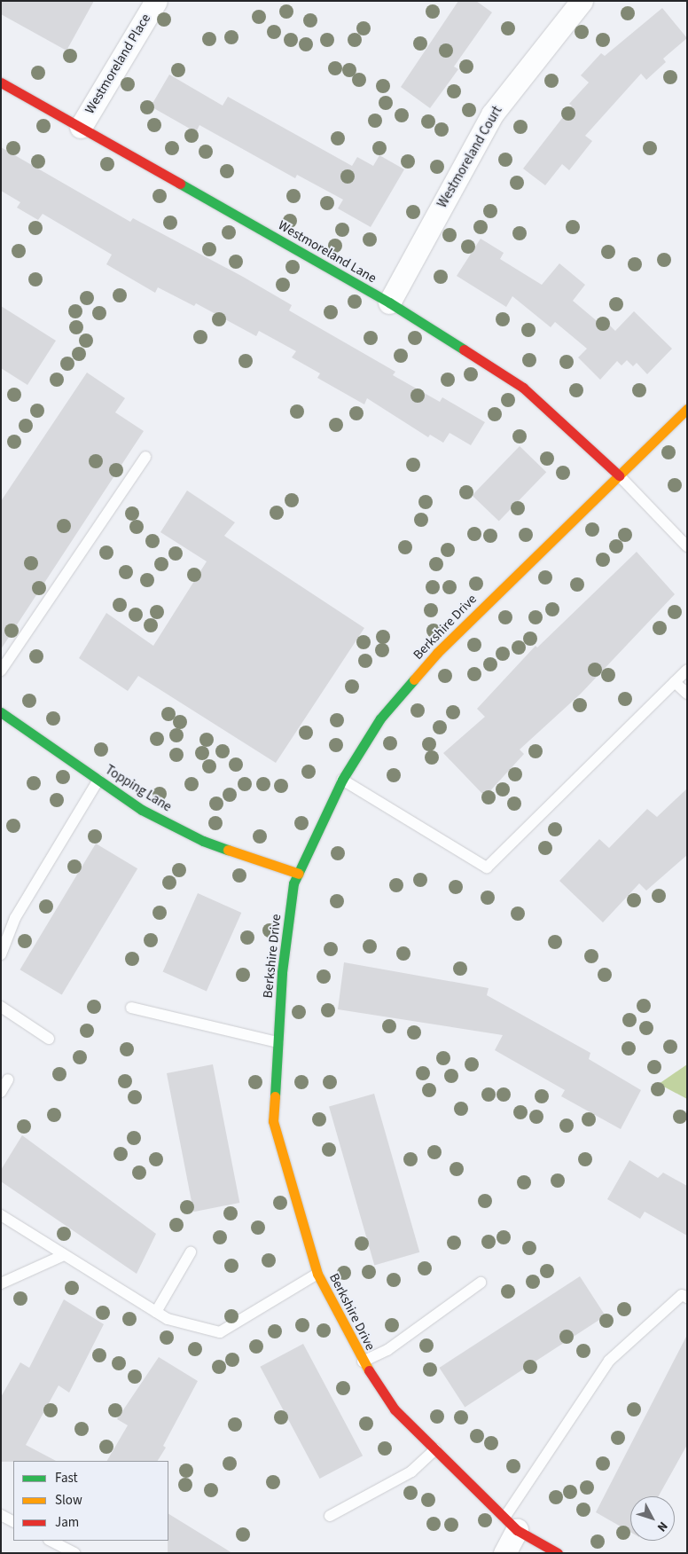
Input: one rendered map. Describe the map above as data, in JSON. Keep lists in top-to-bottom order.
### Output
{
  "streets": {
    "street": [
      "Westmoreland Place",
      "Westmoreland Court",
      "Westmoreland Lane",
      "Berkshire Drive",
      "Topping Lane"
    ]
  },
  "crossings": [
    ["Westmoreland Place", "Westmoreland Lane"],
    ["Westmoreland Court", "Westmoreland Lane"],
    ["Westmoreland Lane", "Berkshire Drive"],
    ["Berkshire Drive", "Topping Lane"]
  ],
  "legend": ["Fast", "Slow", "Jam"],
  "north": "bottom right"
}
